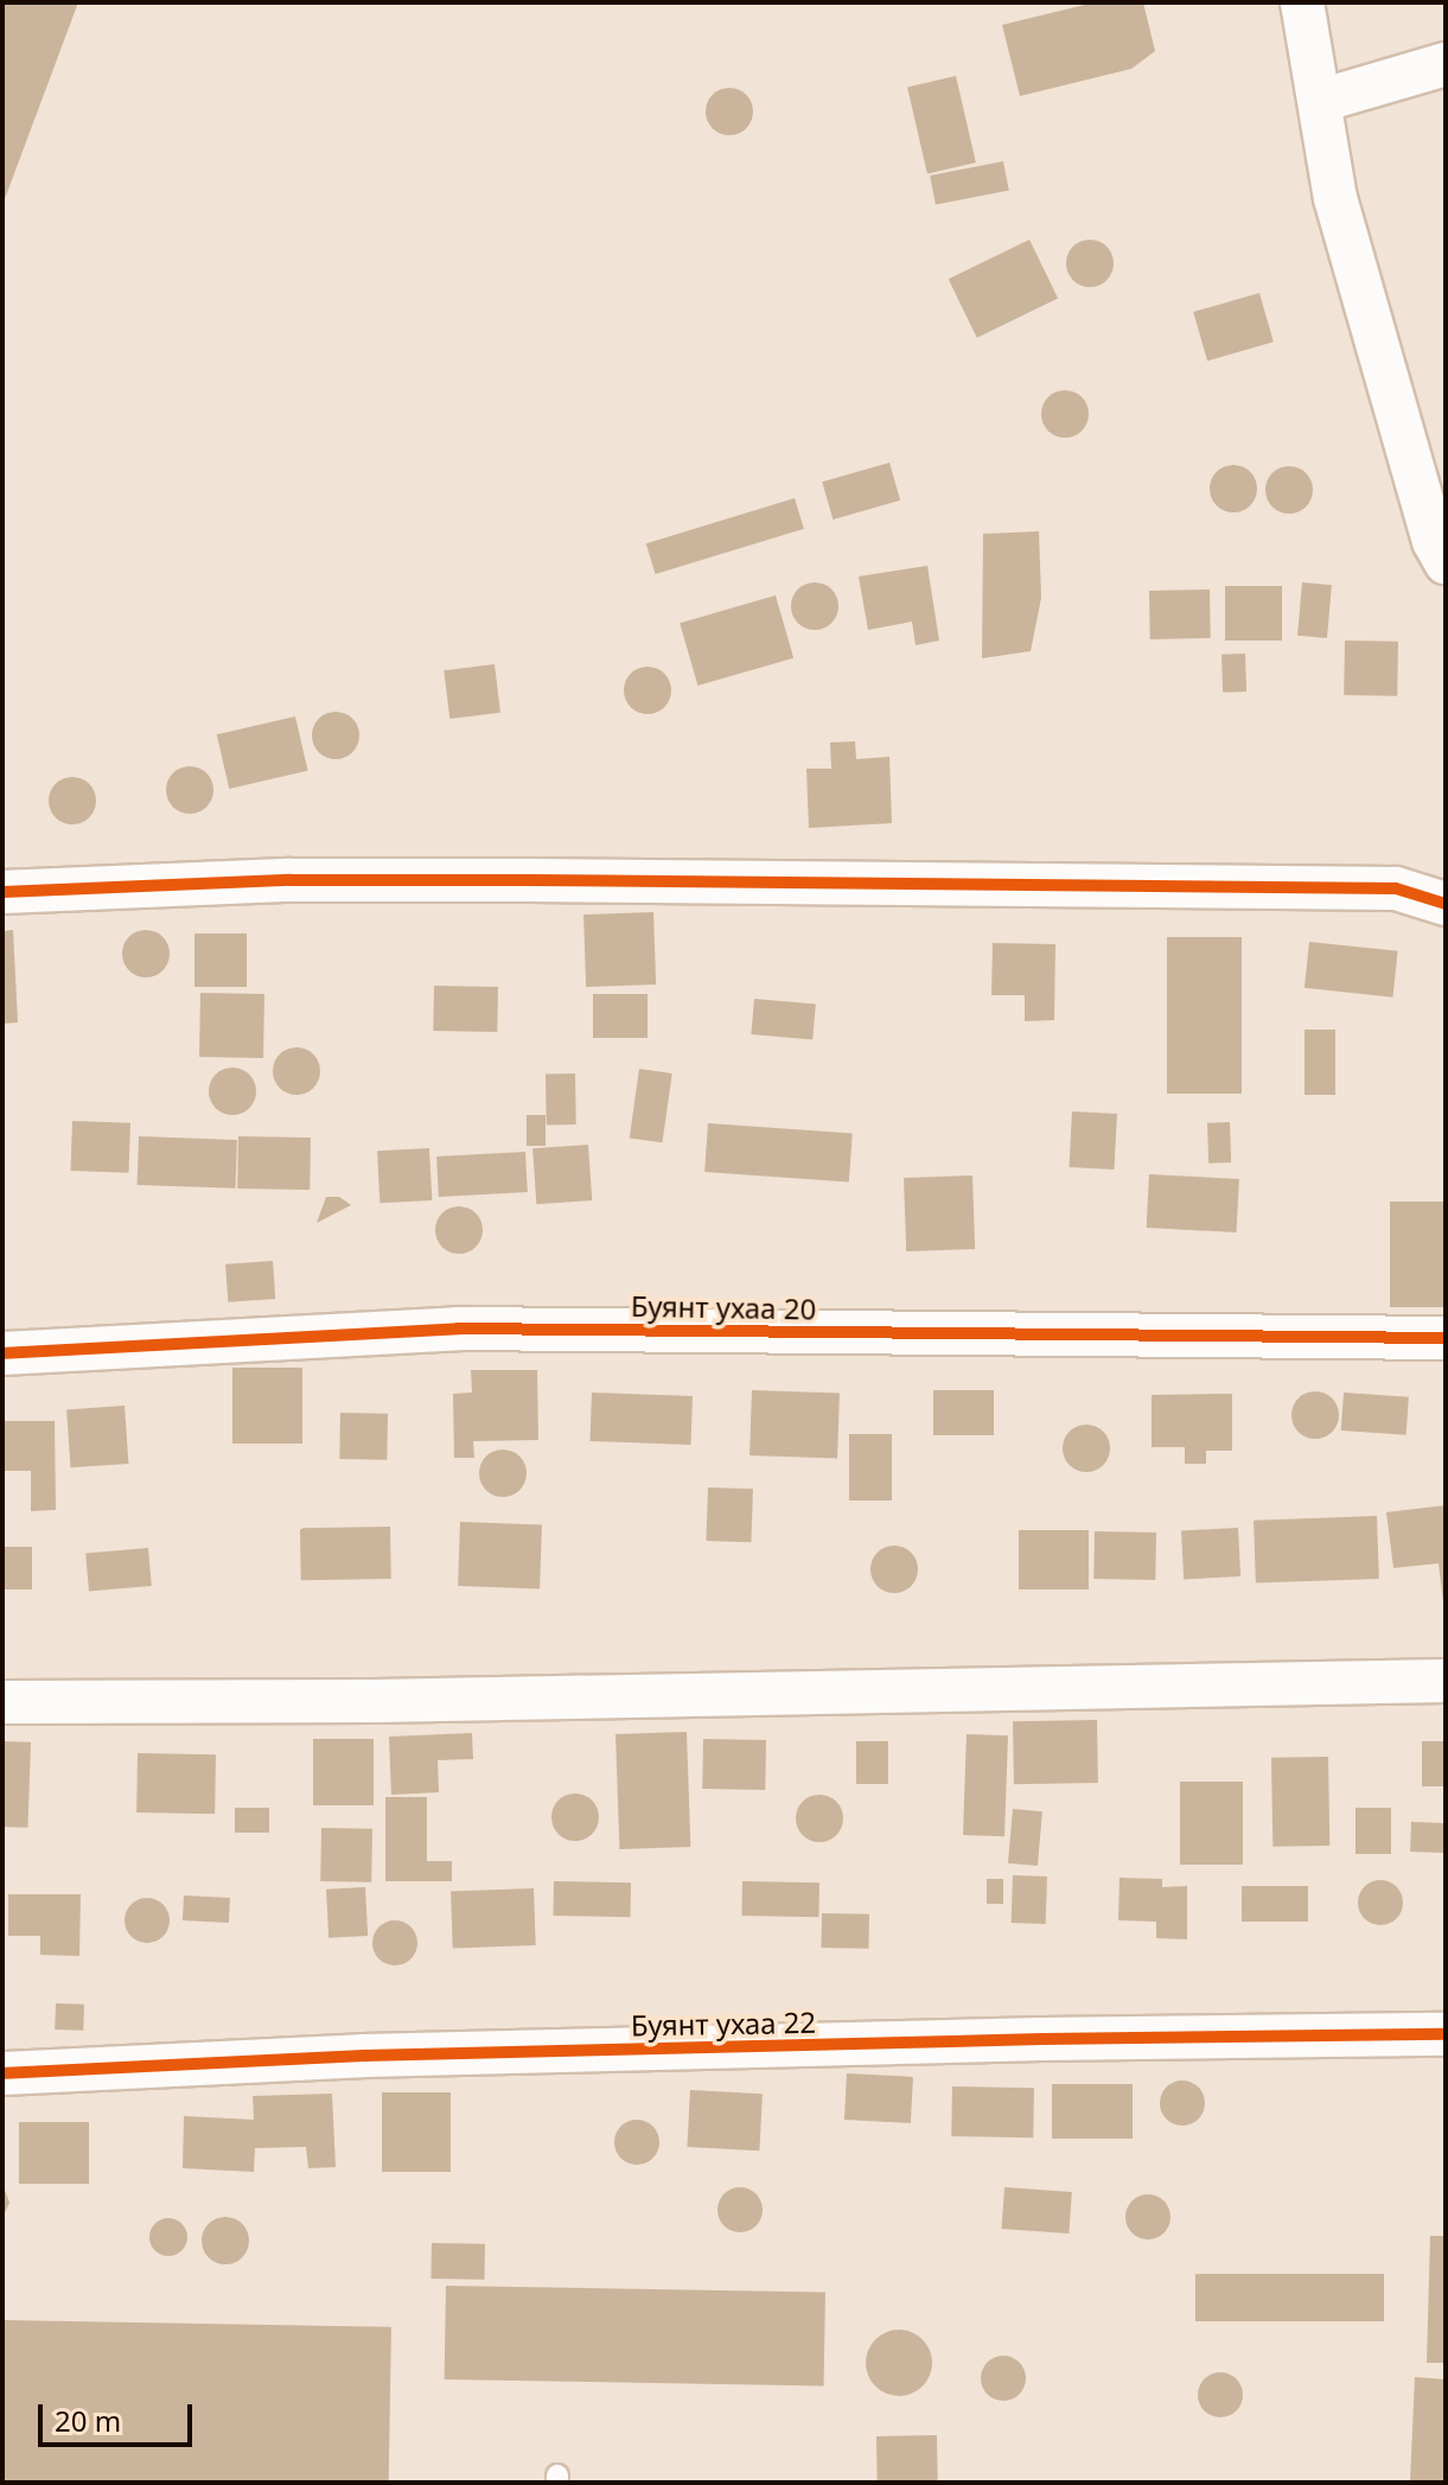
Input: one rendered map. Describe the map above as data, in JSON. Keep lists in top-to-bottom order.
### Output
{
  "streets": {
    "street": ["Буянт ухаа 20", "Буянт ухаа 22"]
  },
  "scale_bar": "20 m"
}
